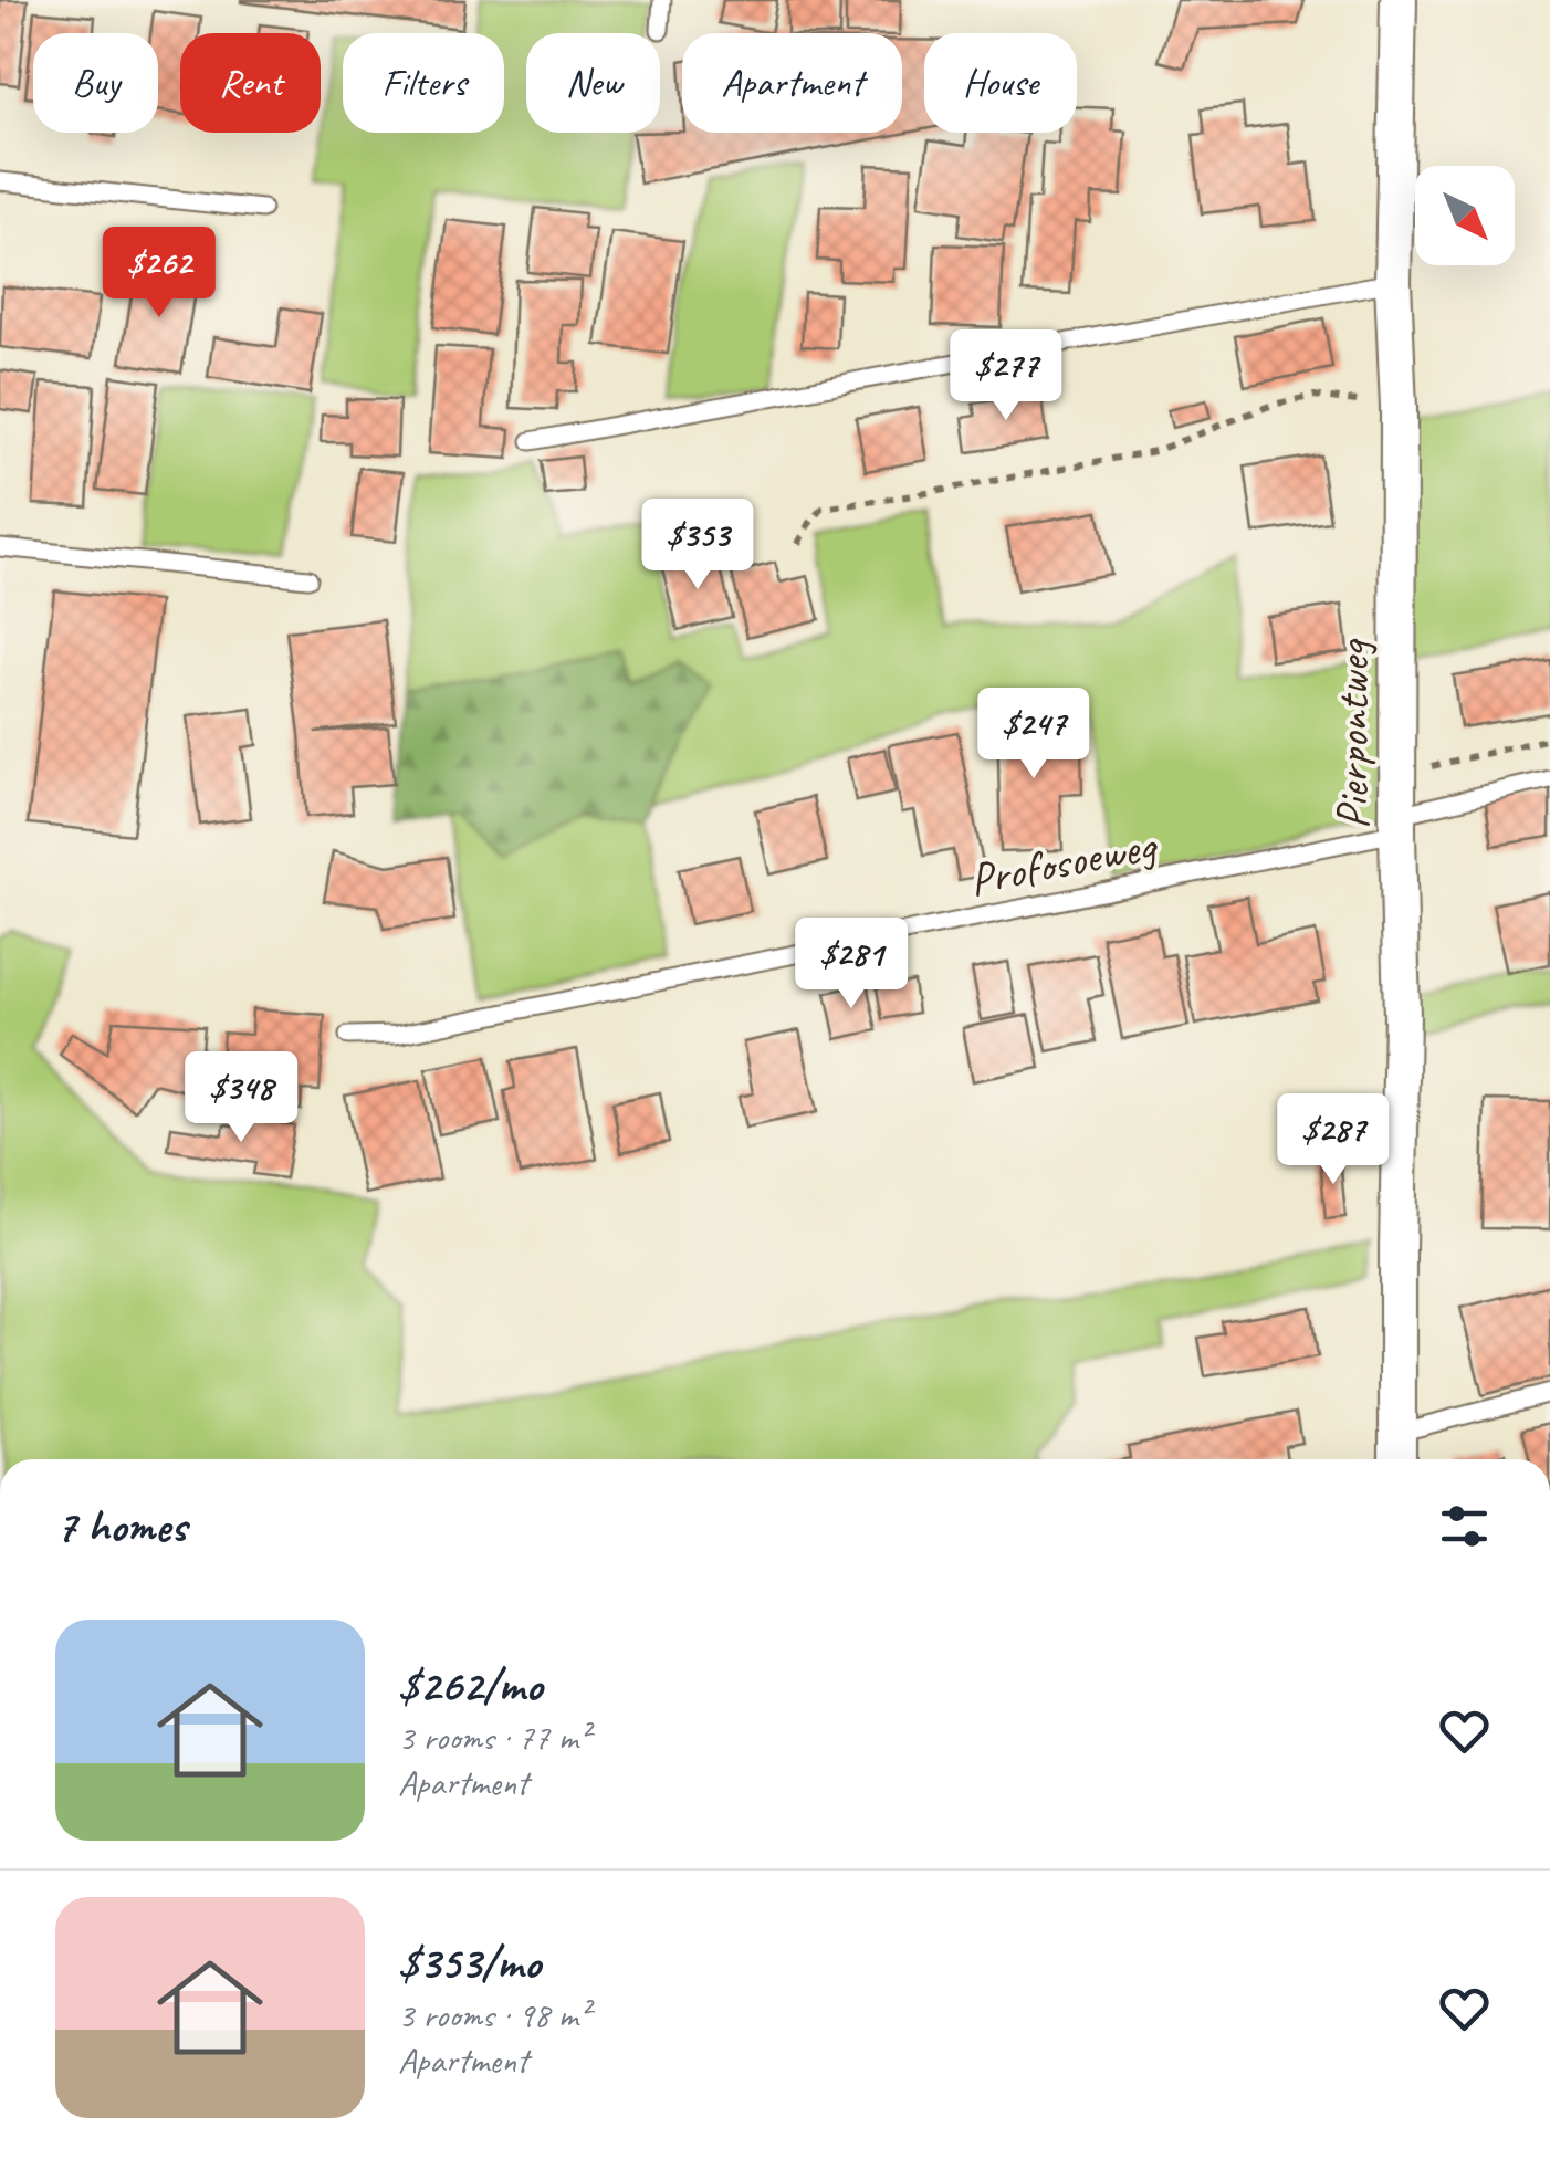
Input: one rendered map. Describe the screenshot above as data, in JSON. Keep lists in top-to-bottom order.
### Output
{
  "streets": {
    "street": ["Pierpontweg"],
    "lane": ["Profosoeweg"]
  },
  "crossings": [
    ["Pierpontweg", "Profosoeweg"]
  ],
  "north": "bottom right",
  "page": {
    "chip": [
      "Buy",
      "Rent",
      "Filters",
      "New",
      "Apartment",
      "House"
    ],
    "price": [
      "$262",
      "$277",
      "$353",
      "$247",
      "$281",
      "$348",
      "$287"
    ],
    "heading": "7 homes",
    "list": [
      {
        "name": "$262/mo",
        "note": "3 rooms · 77 m² · Apartment"
      },
      {
        "name": "$353/mo",
        "note": "3 rooms · 98 m² · Apartment"
      }
    ]
  }
}
